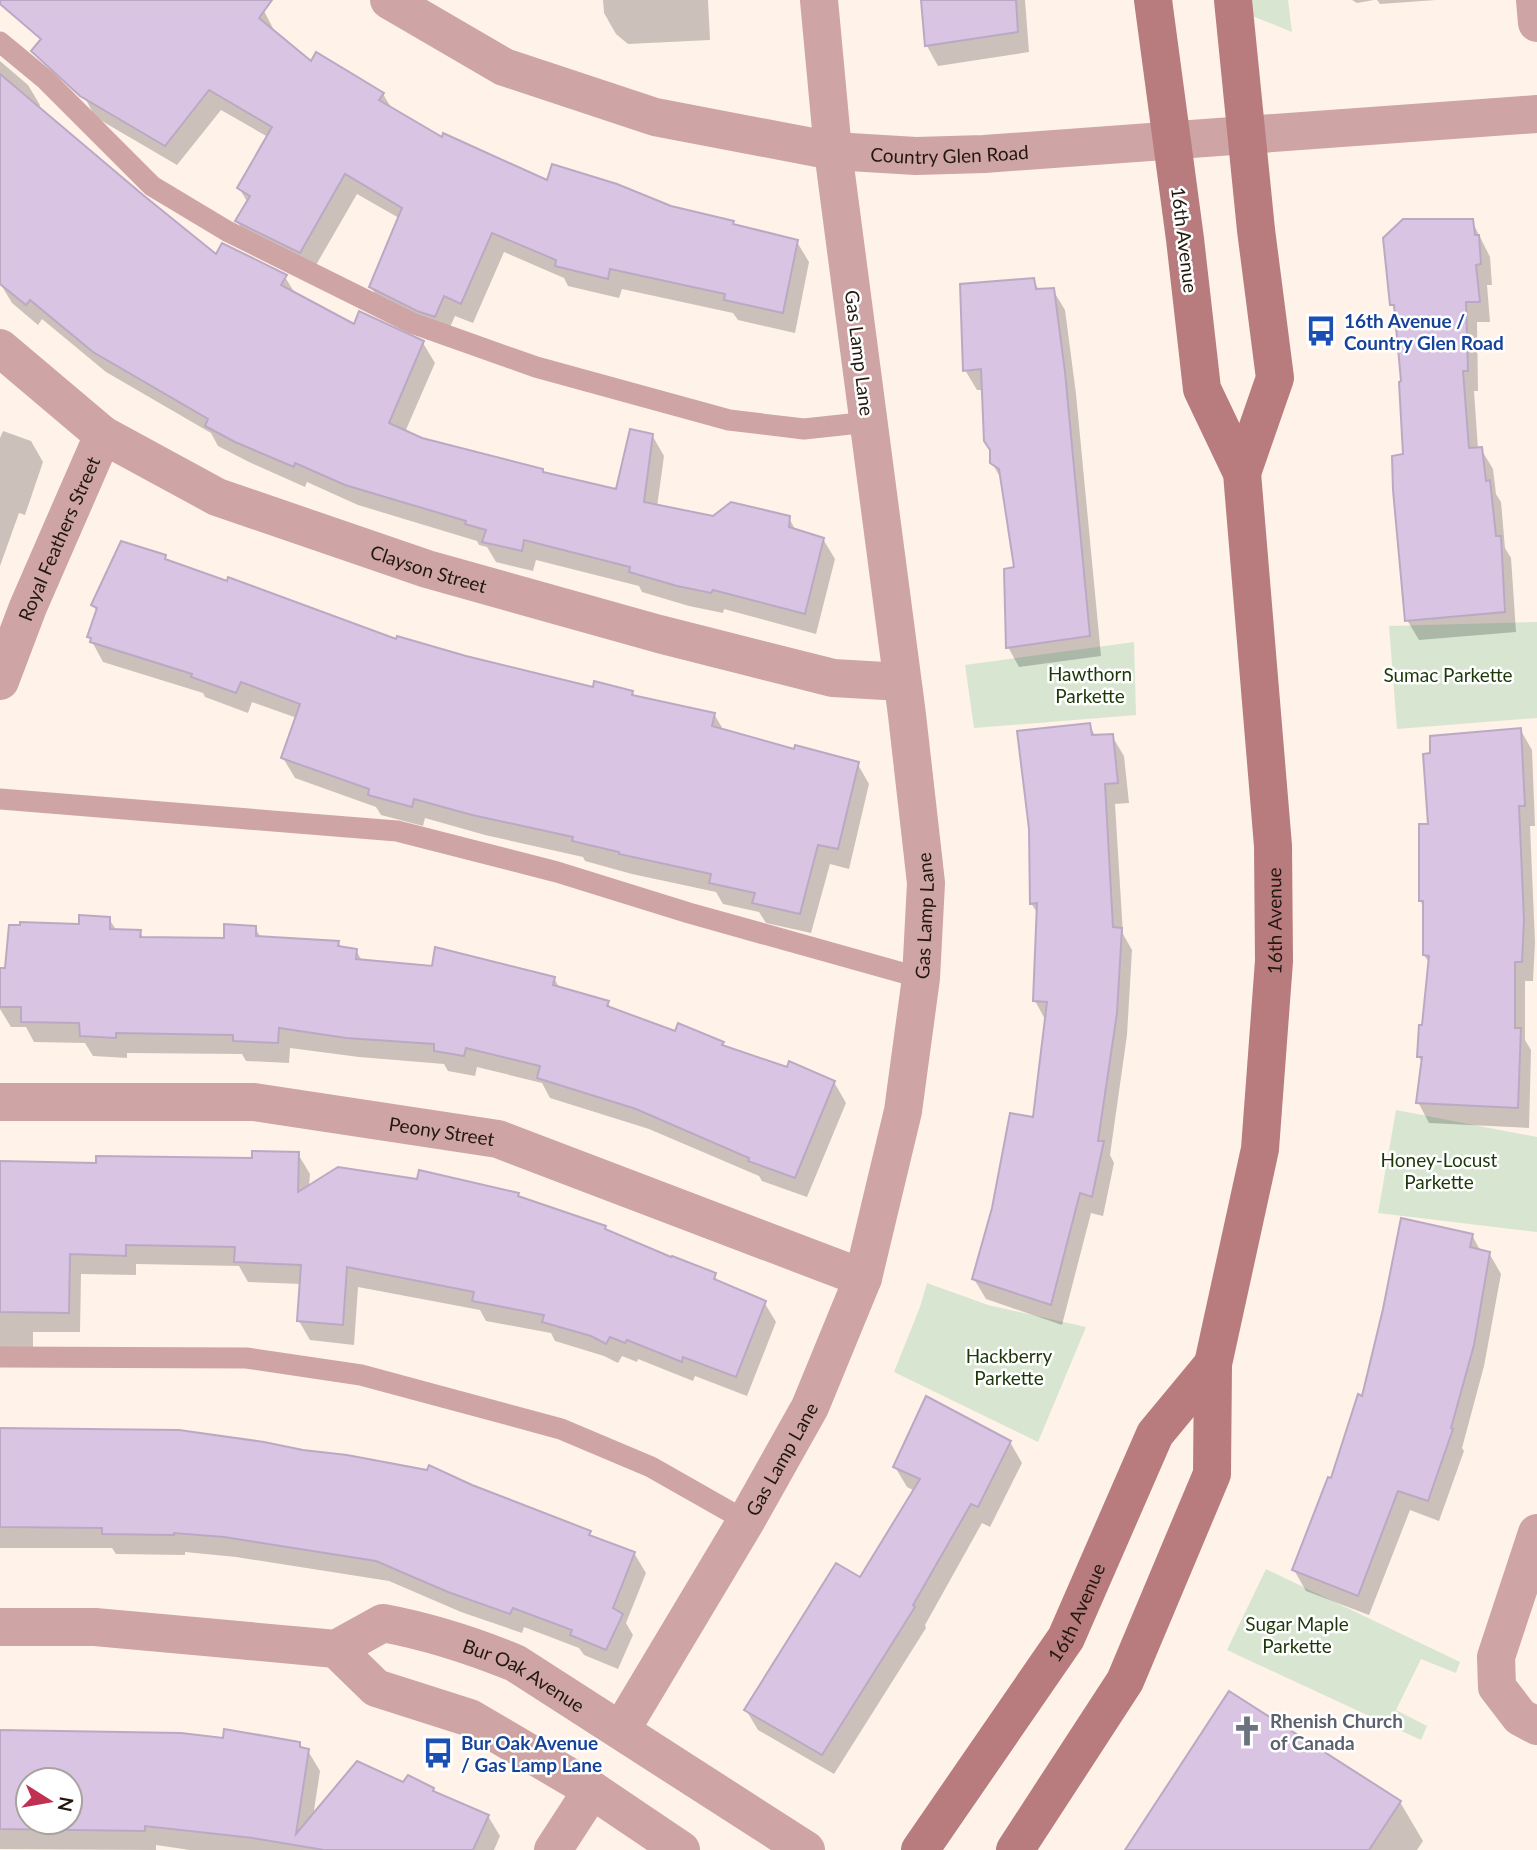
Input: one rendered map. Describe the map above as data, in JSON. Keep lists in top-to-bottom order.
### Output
{
  "streets": {
    "main road": ["16th Avenue"],
    "street": [
      "Country Glen Road",
      "Gas Lamp Lane",
      "Royal Feathers Street",
      "Clayson Street",
      "Peony Street",
      "Bur Oak Avenue"
    ]
  },
  "crossings": [
    ["Country Glen Road", "16th Avenue"],
    ["Country Glen Road", "Gas Lamp Lane"],
    ["Gas Lamp Lane", "Clayson Street"],
    ["Gas Lamp Lane", "Peony Street"],
    ["Gas Lamp Lane", "Bur Oak Avenue"],
    ["Royal Feathers Street", "Clayson Street"]
  ],
  "parks": [
    "Hawthorn Parkette",
    "Sumac Parkette",
    "Honey-Locust Parkette",
    "Hackberry Parkette",
    "Sugar Maple Parkette"
  ],
  "places": {
    "bus stop": ["16th Avenue / Country Glen Road", "Bur Oak Avenue / Gas Lamp Lane"],
    "church": ["Rhenish Church of Canada"]
  },
  "north": "right"
}
